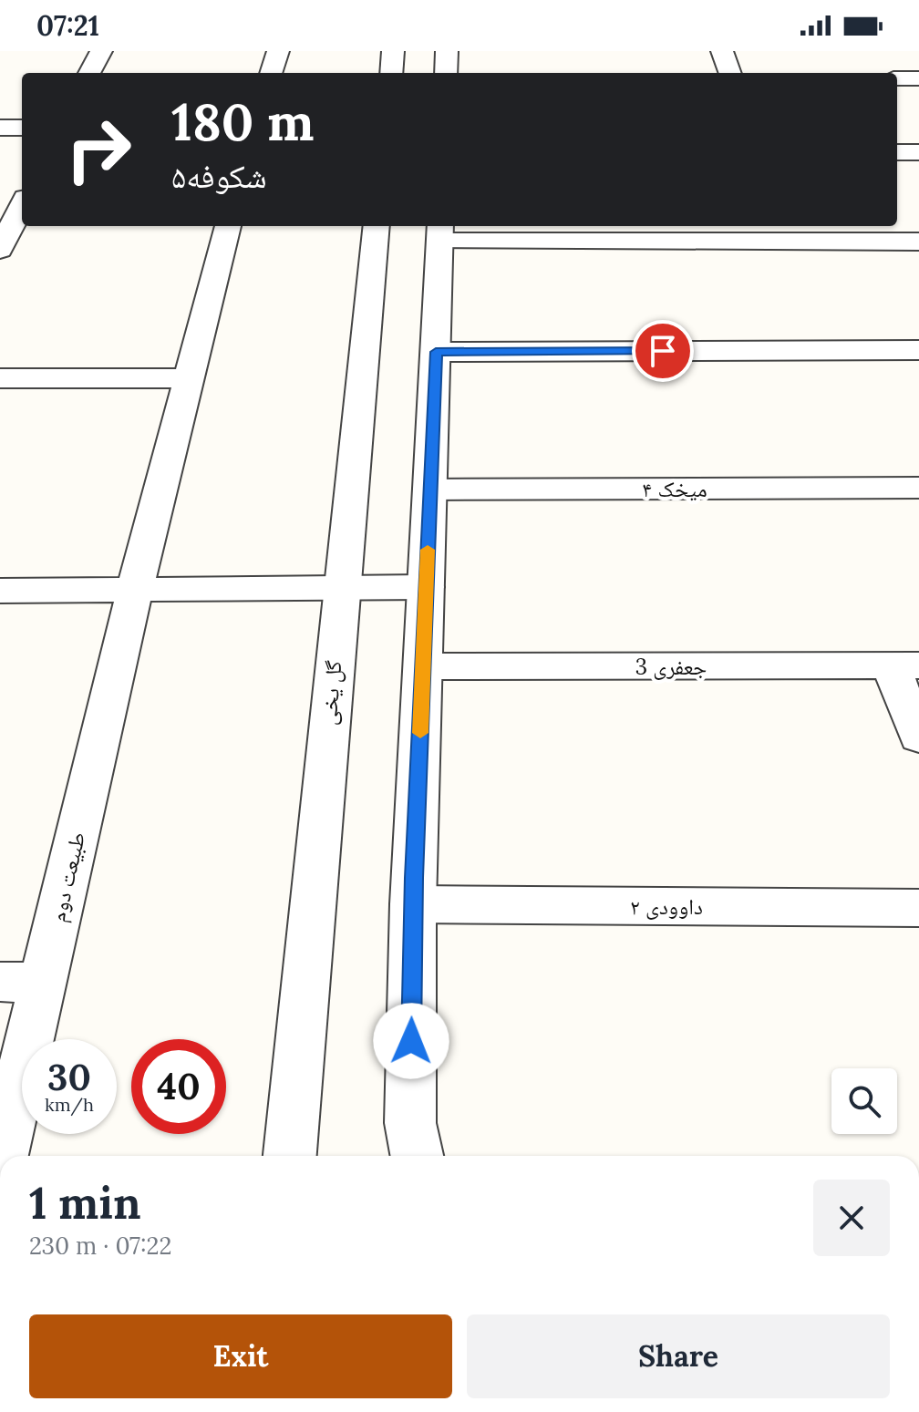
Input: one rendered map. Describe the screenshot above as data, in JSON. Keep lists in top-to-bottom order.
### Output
{
  "streets": {
    "street": [
      "میخک ۴",
      "3 جعفری",
      "گل یخی",
      "طبیعت دوم",
      "داوودی ۲"
    ]
  },
  "page": {
    "status": "07:21",
    "turn": ["180 m", "شکوفه۵"],
    "speed": "30 km/h",
    "limit": "40",
    "heading": ["1 min", "230 m · 07:22"],
    "buttons": ["Exit", "Share"]
  }
}
